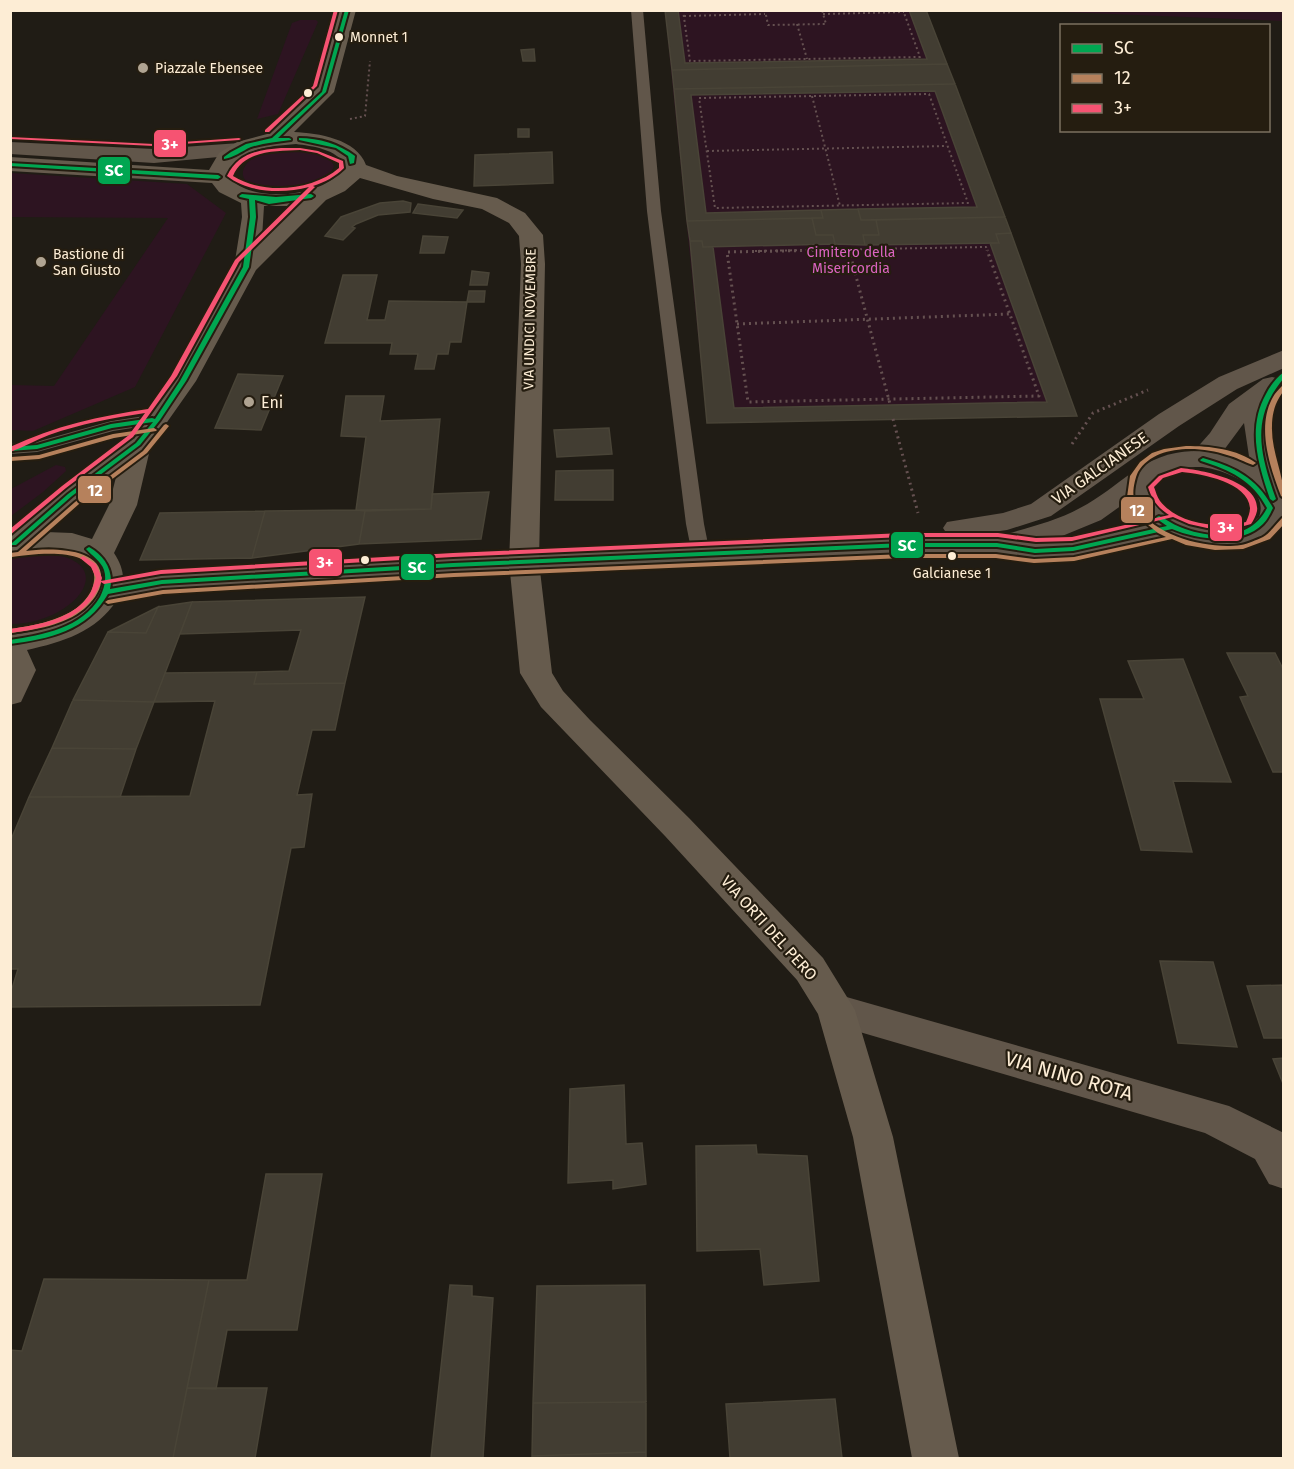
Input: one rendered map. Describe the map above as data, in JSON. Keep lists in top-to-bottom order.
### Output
{
  "streets": {
    "street": [
      "VIA UNDICI NOVEMBRE",
      "VIA GALCIANESE",
      "VIA ORTI DEL PERO",
      "VIA NINO ROTA"
    ]
  },
  "crossings": [
    ["VIA UNDICI NOVEMBRE", "VIA GALCIANESE"],
    ["VIA UNDICI NOVEMBRE", "VIA ORTI DEL PERO"],
    ["VIA GALCIANESE", "VIA ORTI DEL PERO"],
    ["VIA ORTI DEL PERO", "VIA NINO ROTA"]
  ],
  "parks": ["Cimitero della Misericordia"],
  "places": [
    "Monnet 1",
    "Piazzale Ebensee",
    "Bastione di San Giusto",
    "Eni",
    "Galcianese 1"
  ],
  "lines": ["transit line SC", "transit line 3+", "transit line 12"],
  "legend": ["SC", "12", "3+"]
}
